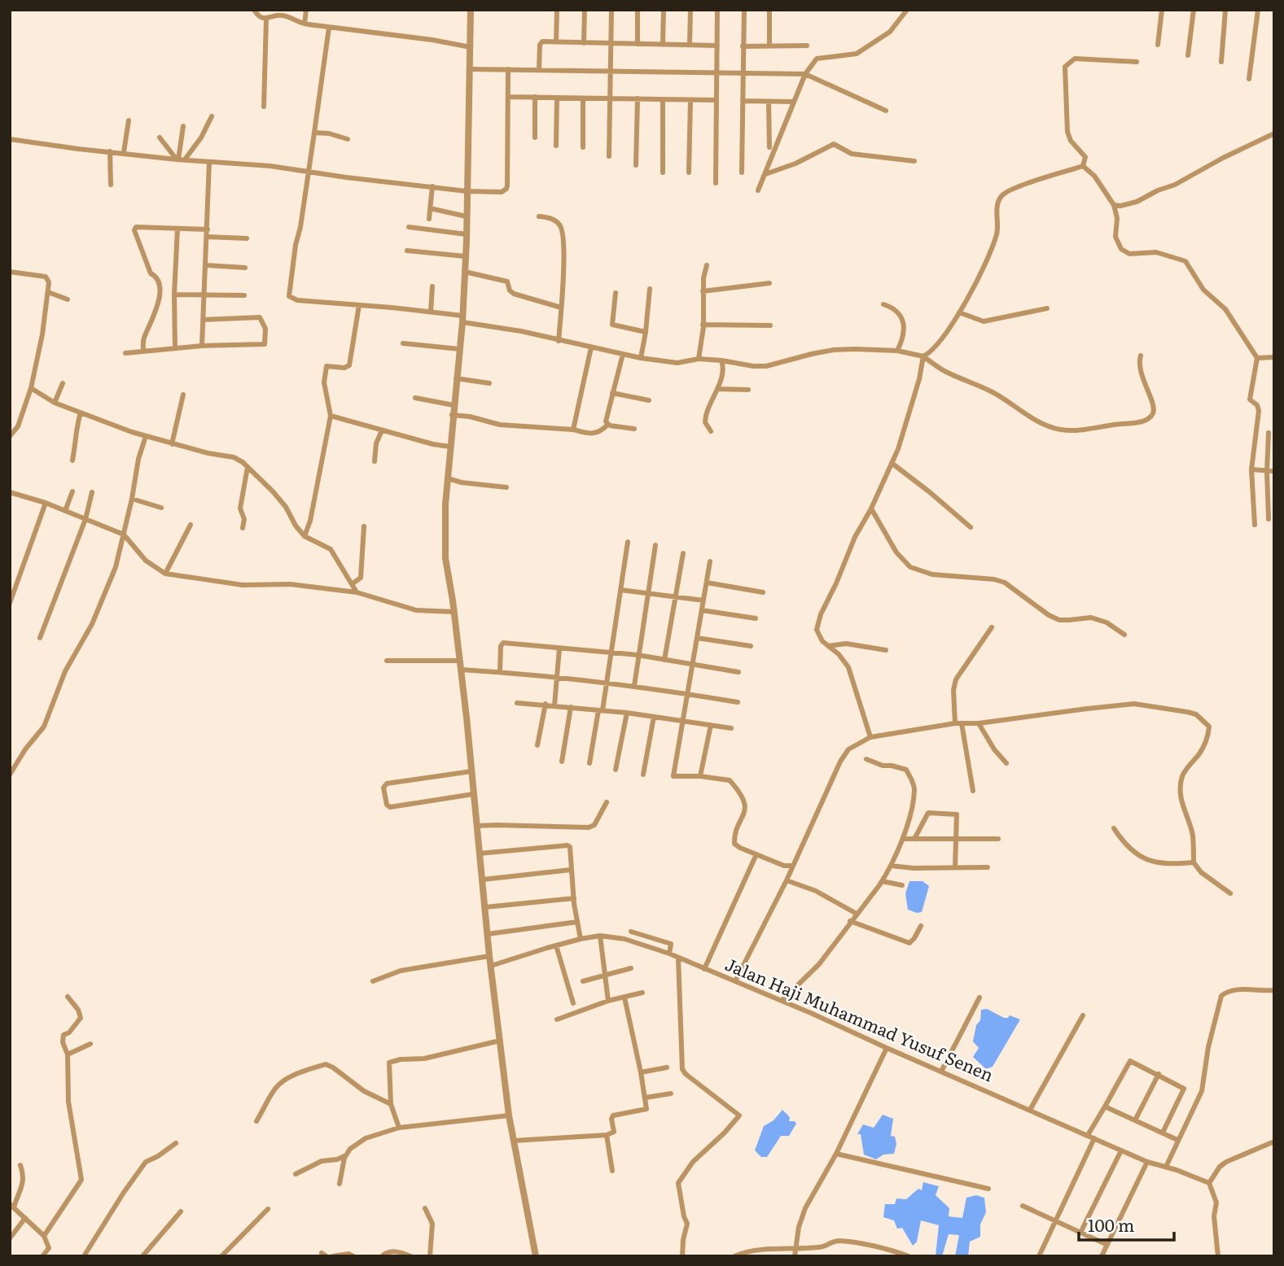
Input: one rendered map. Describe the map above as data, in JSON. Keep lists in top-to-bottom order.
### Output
{
  "streets": {
    "street": ["Jalan Haji Muhammad Yusuf Senen"]
  },
  "scale_bar": "100 m"
}
